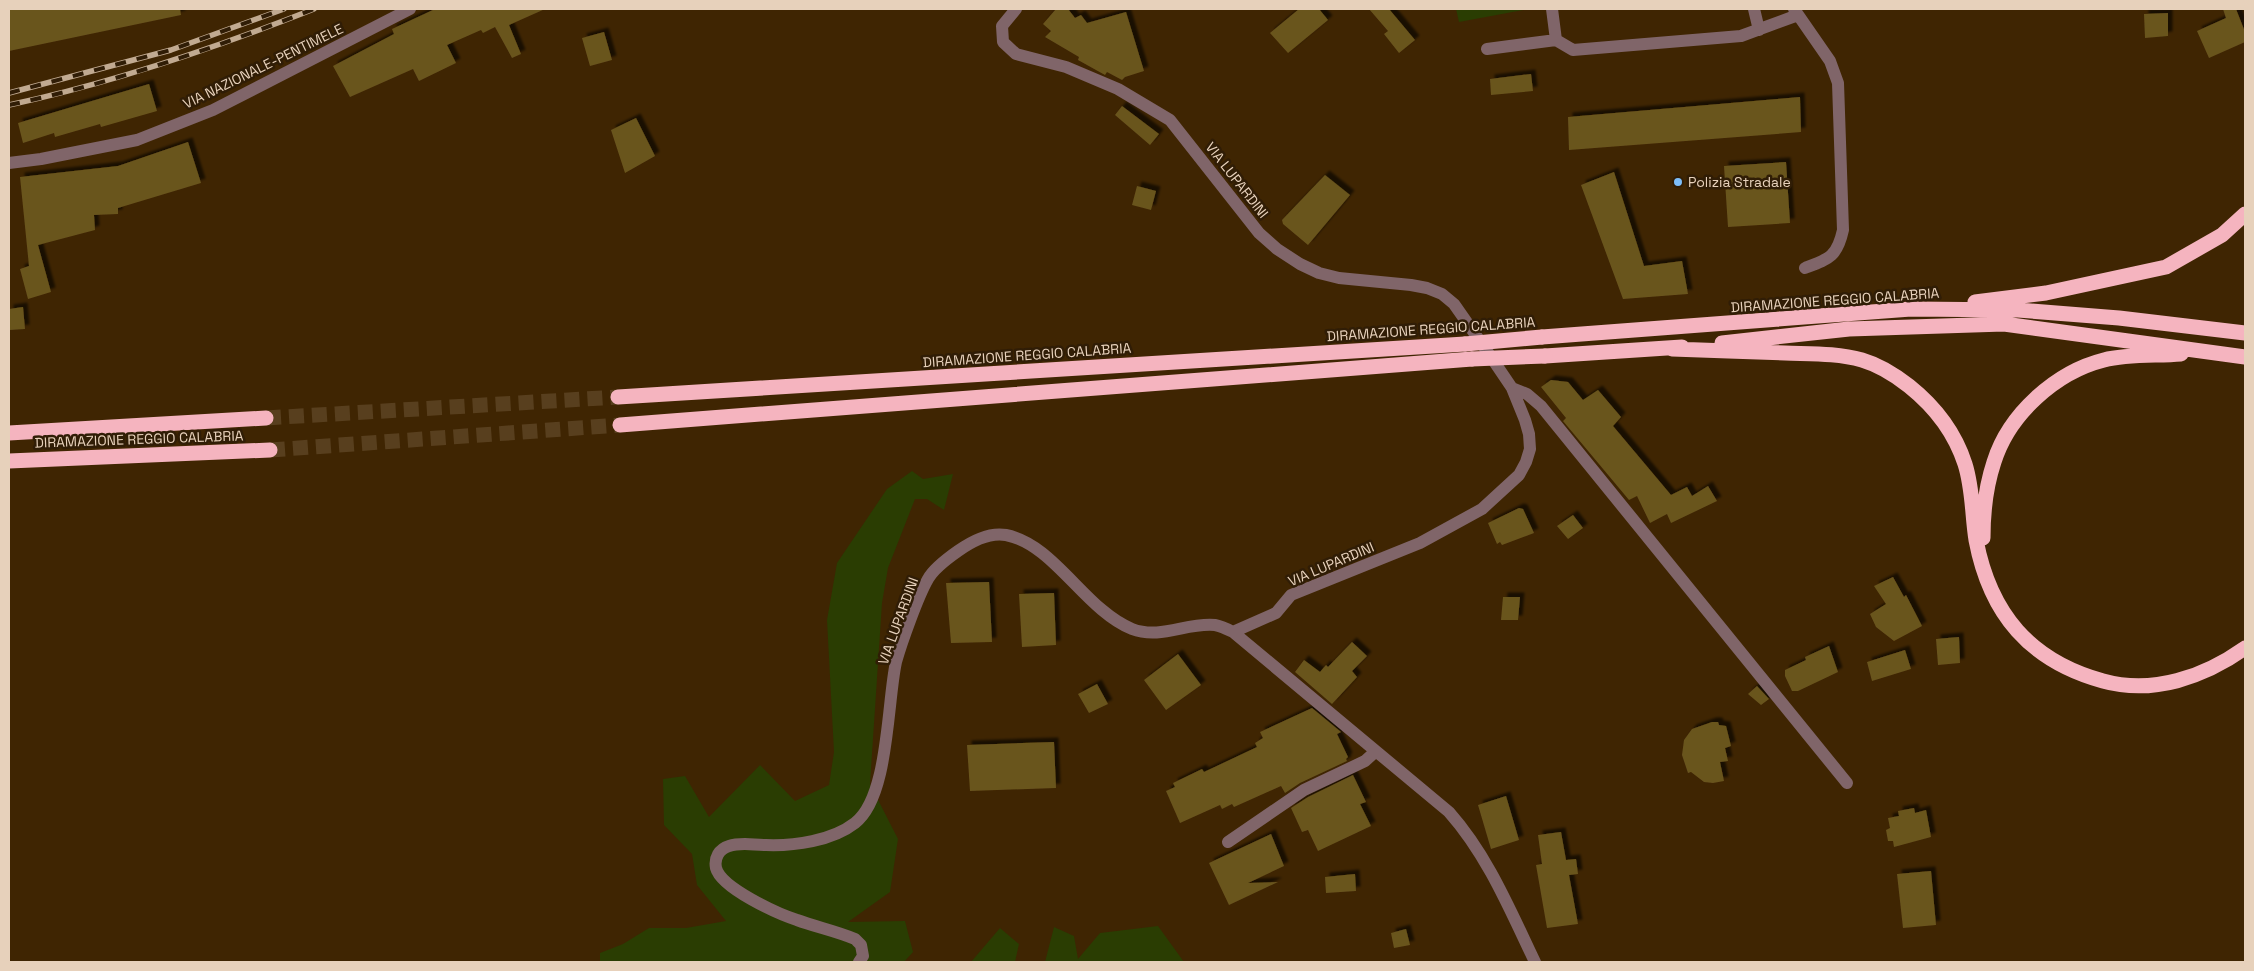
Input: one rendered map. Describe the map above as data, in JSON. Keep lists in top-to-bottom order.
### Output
{
  "streets": {
    "highway": ["DIRAMAZIONE REGGIO CALABRIA"],
    "street": ["VIA NAZIONALE-PENTIMELE", "VIA LUPARDINI"]
  },
  "places": ["Polizia Stradale"]
}
